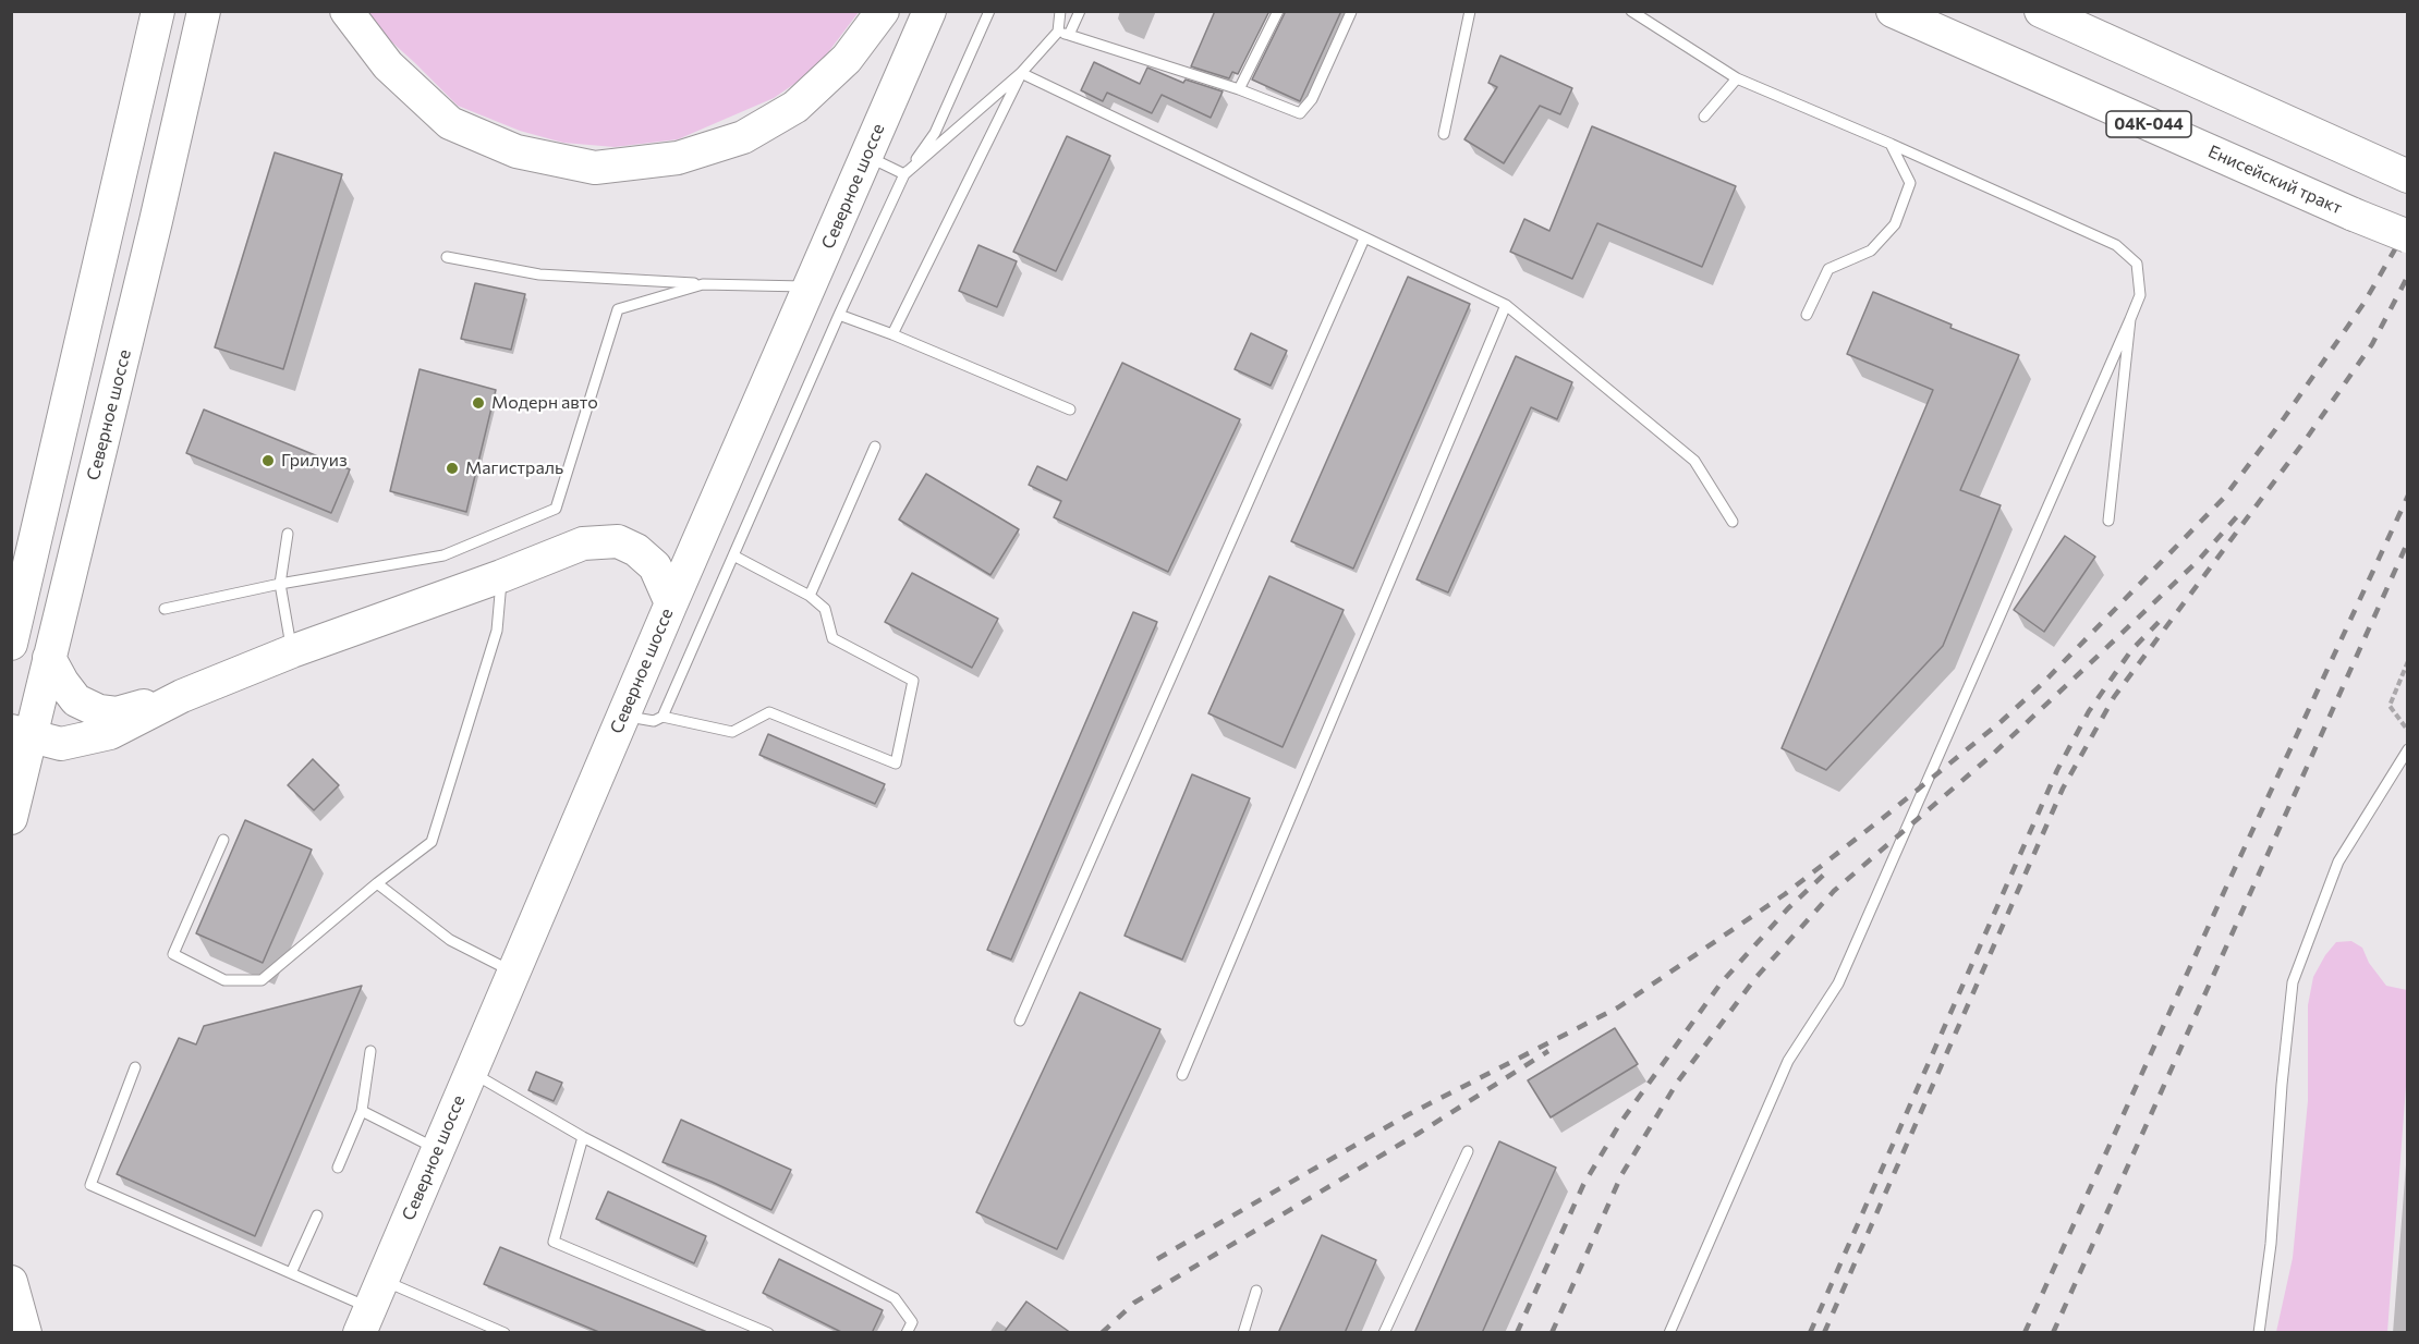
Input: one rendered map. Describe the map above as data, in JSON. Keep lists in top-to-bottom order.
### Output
{
  "streets": {
    "main road": ["04К-044", "Енисейский тракт", "Северное шоссе"]
  },
  "places": ["Модерн авто", "Грилуиз", "Магистраль"]
}
